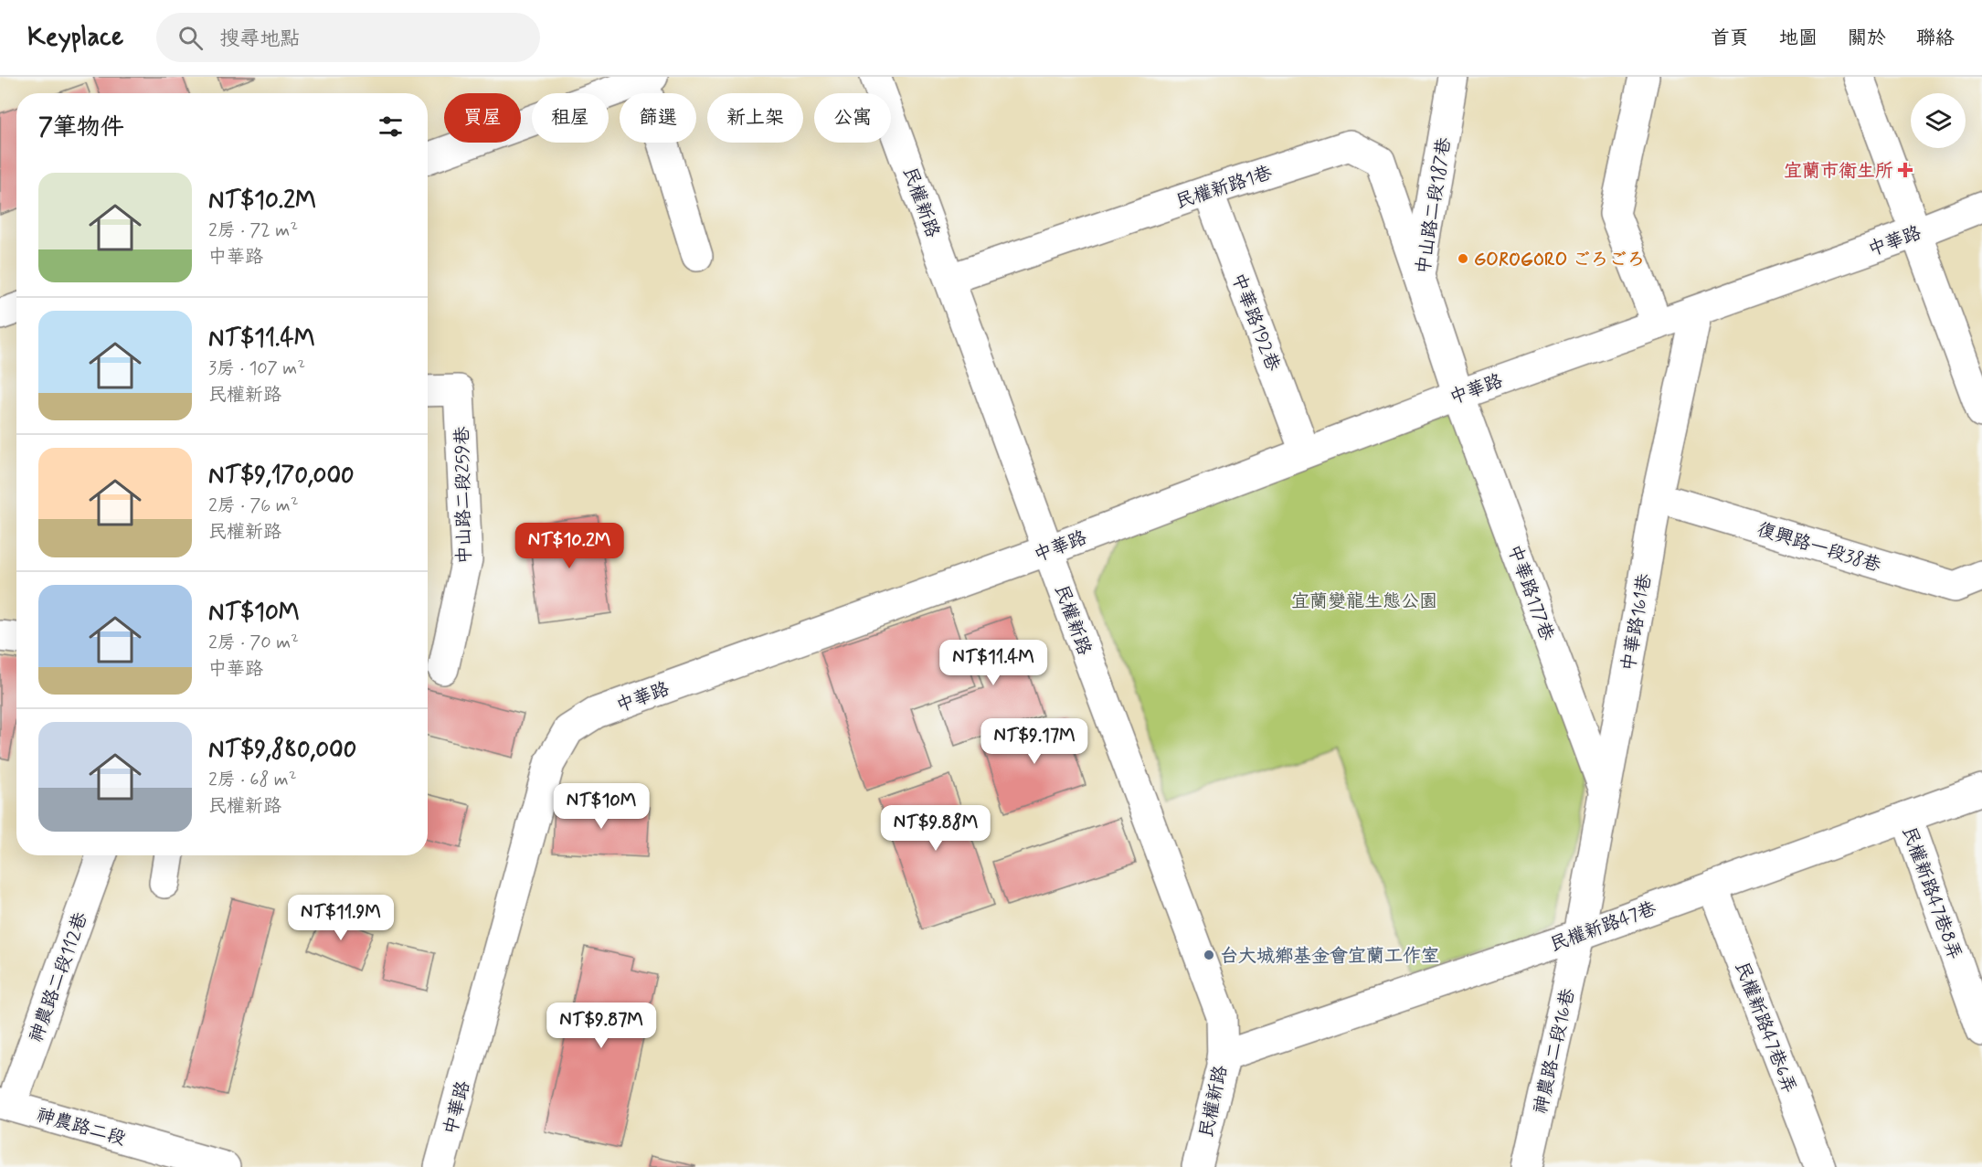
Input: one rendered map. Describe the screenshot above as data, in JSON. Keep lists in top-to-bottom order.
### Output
{
  "streets": {
    "street": [
      "民權新路1巷",
      "民權新路",
      "中山路二段187巷",
      "中華路",
      "中華路192巷",
      "中山路二段259巷",
      "復興路一段38巷",
      "中華路177巷",
      "中華路161巷",
      "民權新路47巷8弄",
      "民權新路47巷",
      "神農路二段112巷",
      "民權新路47巷6弄",
      "神農路二段16巷",
      "神農路二段"
    ]
  },
  "crossings": [
    ["民權新路1巷", "民權新路"],
    ["民權新路1巷", "中山路二段187巷"],
    ["民權新路1巷", "中華路192巷"],
    ["民權新路", "中華路"],
    ["民權新路", "民權新路47巷"],
    ["中山路二段187巷", "中華路"],
    ["中山路二段187巷", "中華路177巷"],
    ["中華路", "中華路192巷"],
    ["中華路", "中華路177巷"],
    ["中華路", "中華路161巷"],
    ["復興路一段38巷", "中華路161巷"],
    ["中華路177巷", "中華路161巷"],
    ["中華路161巷", "民權新路47巷"],
    ["中華路161巷", "神農路二段16巷"],
    ["民權新路47巷8弄", "民權新路47巷"],
    ["民權新路47巷", "民權新路47巷6弄"],
    ["民權新路47巷", "神農路二段16巷"],
    ["神農路二段112巷", "神農路二段"]
  ],
  "parks": ["宜蘭變龍生態公園"],
  "places": {
    "health": ["宜蘭市衛生所"],
    "other": ["GOROGORO ごろごろ", "台大城鄉基金會宜蘭工作室"]
  },
  "page": {
    "header": "Keyplace",
    "search": "搜尋地點",
    "nav": [
      "首頁",
      "地圖",
      "關於",
      "聯絡"
    ],
    "chip": [
      "買屋",
      "租屋",
      "篩選",
      "新上架",
      "公寓"
    ],
    "heading": "7筆物件",
    "list": [
      {
        "name": "NT$10.2M",
        "note": "2房 · 72 m² · 中華路"
      },
      {
        "name": "NT$11.4M",
        "note": "3房 · 107 m² · 民權新路"
      },
      {
        "name": "NT$9,170,000",
        "note": "2房 · 76 m² · 民權新路"
      },
      {
        "name": "NT$10M",
        "note": "2房 · 70 m² · 中華路"
      },
      {
        "name": "NT$9,880,000",
        "note": "2房 · 68 m² · 民權新路"
      }
    ],
    "price": [
      "NT$10.2M",
      "NT$11.4M",
      "NT$9.17M",
      "NT$10M",
      "NT$9.88M",
      "NT$11.9M",
      "NT$9.87M"
    ]
  }
}
